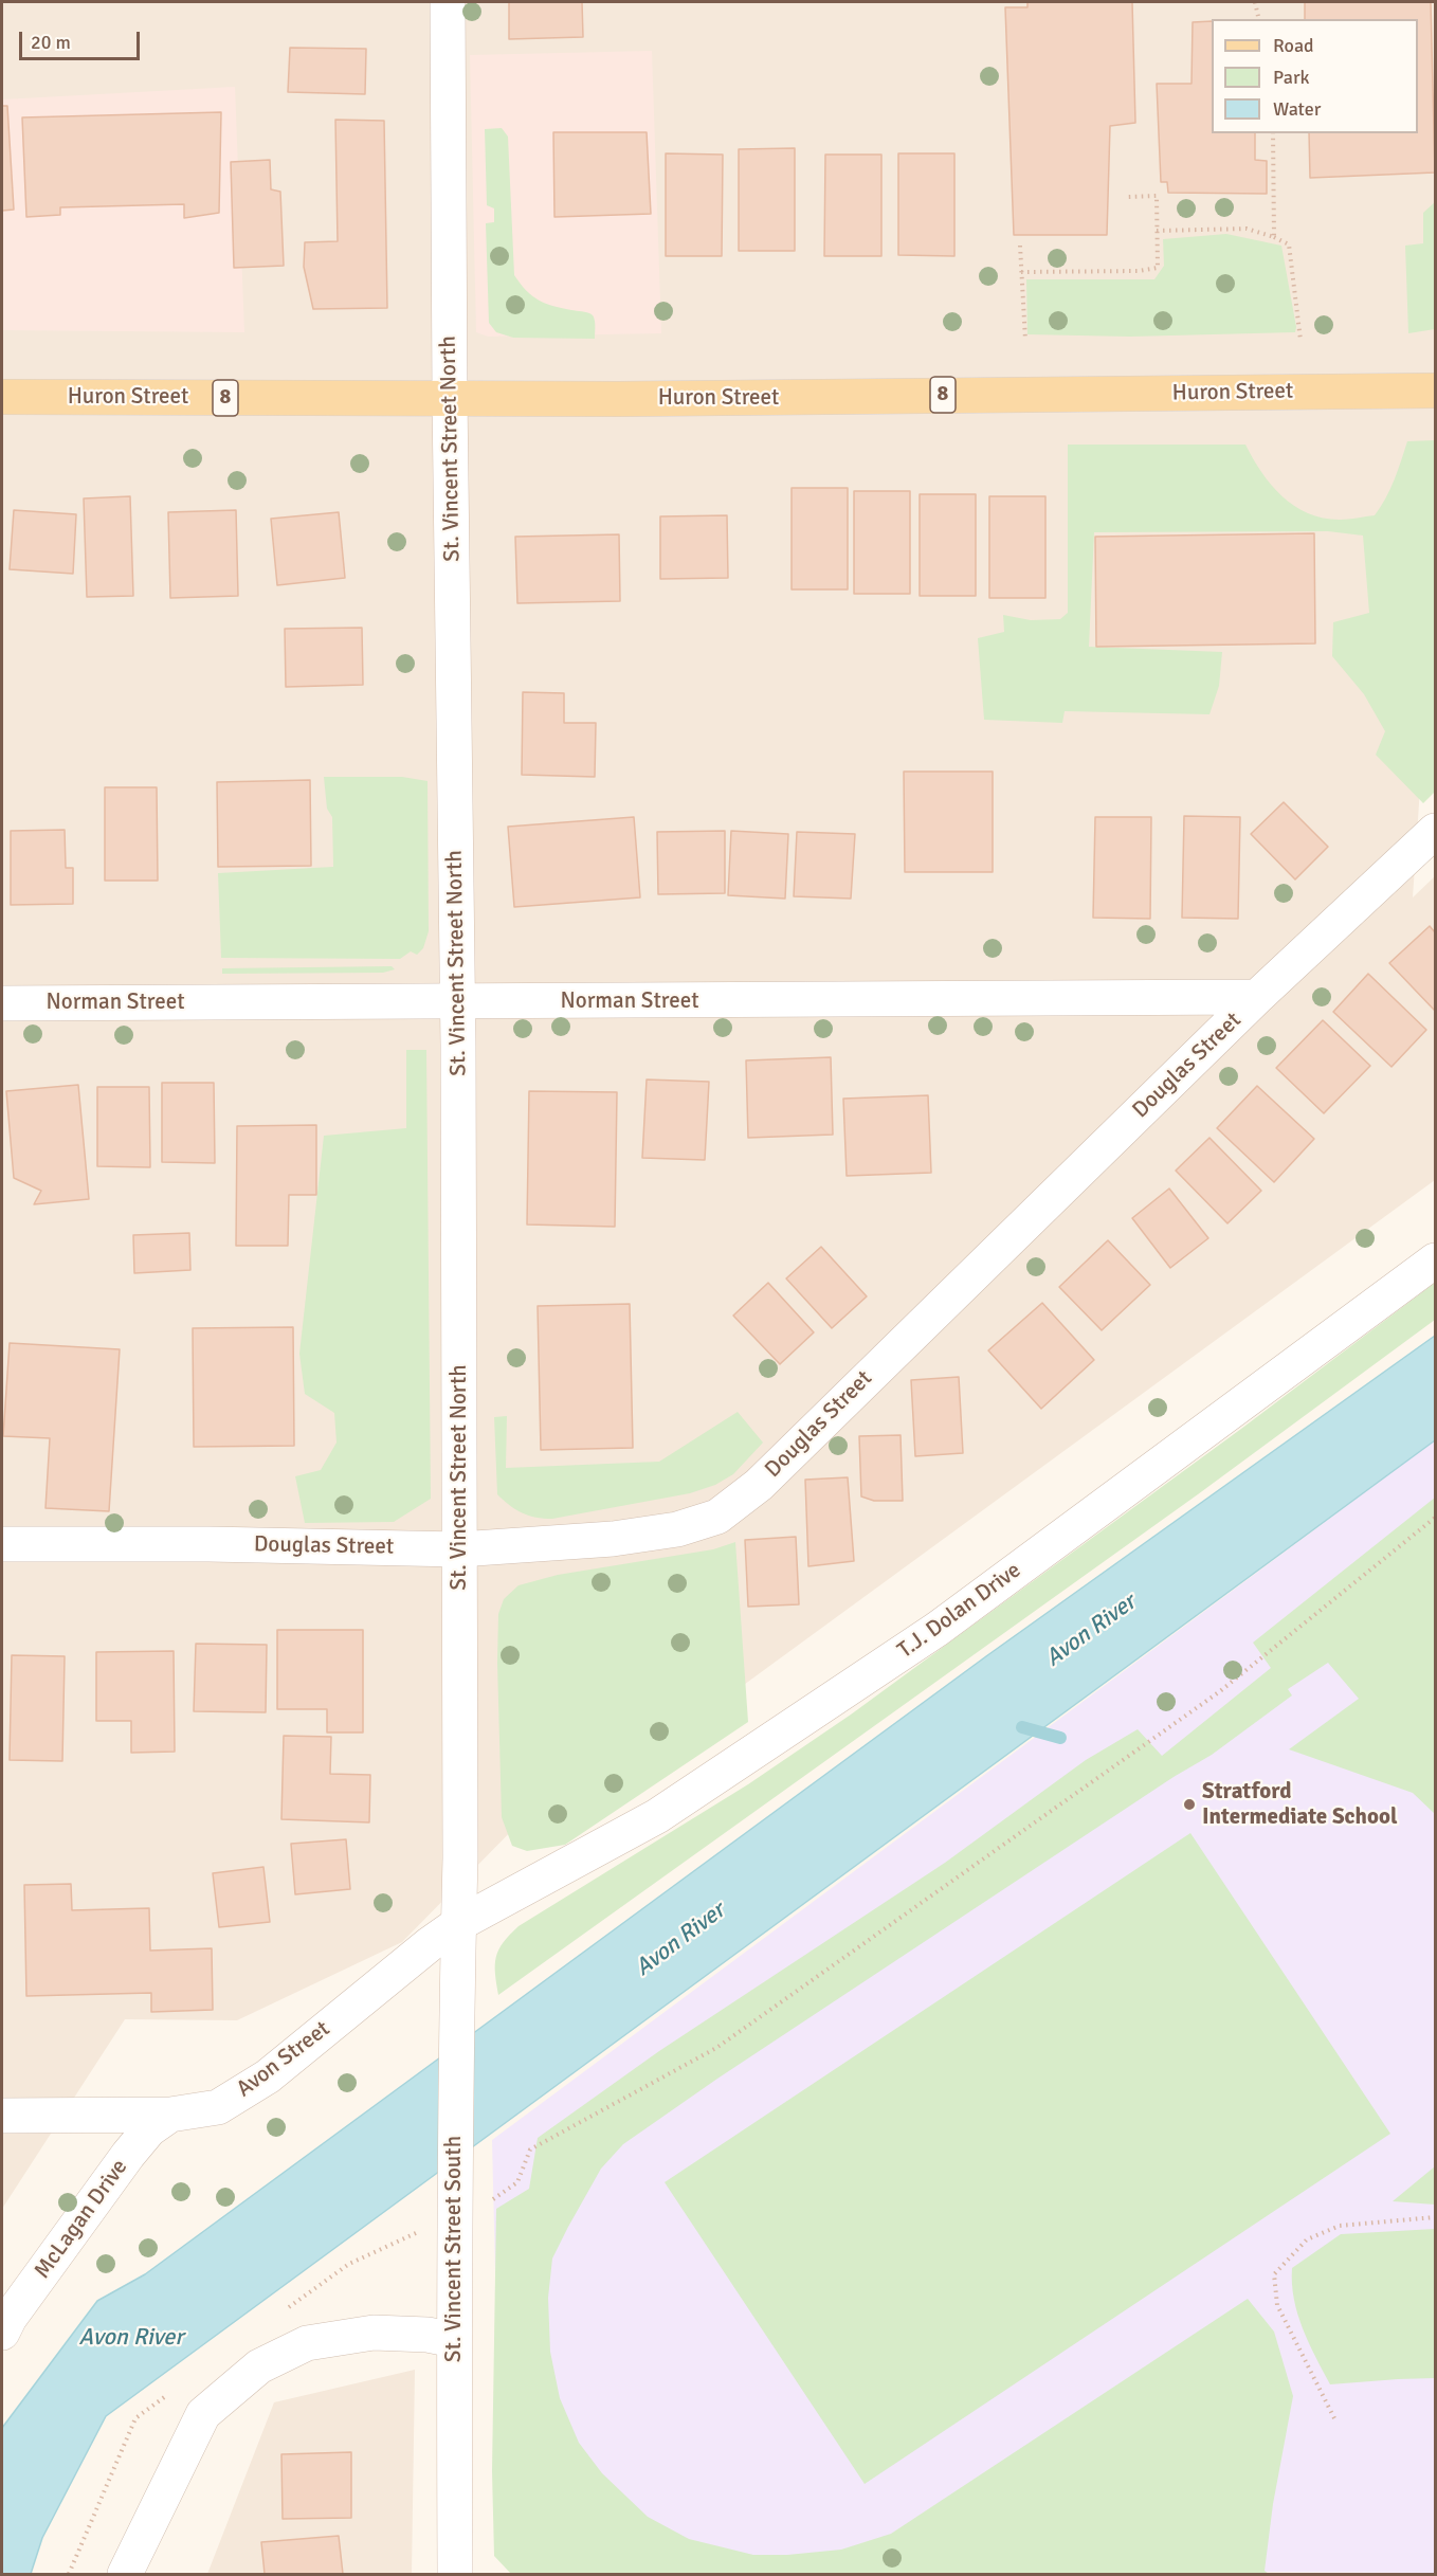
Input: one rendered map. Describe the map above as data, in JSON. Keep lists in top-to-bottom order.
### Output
{
  "streets": {
    "main road": ["Huron Street", "8"],
    "street": [
      "St. Vincent Street North",
      "Norman Street",
      "Douglas Street",
      "T.J. Dolan Drive",
      "Avon Street",
      "McLagan Drive",
      "St. Vincent Street South"
    ]
  },
  "crossings": [
    ["Huron Street", "St. Vincent Street North"],
    ["St. Vincent Street North", "Norman Street"],
    ["St. Vincent Street North", "Douglas Street"],
    ["St. Vincent Street North", "T.J. Dolan Drive"],
    ["St. Vincent Street North", "Avon Street"],
    ["St. Vincent Street North", "St. Vincent Street South"],
    ["Norman Street", "Douglas Street"],
    ["T.J. Dolan Drive", "Avon Street"],
    ["T.J. Dolan Drive", "St. Vincent Street South"],
    ["Avon Street", "McLagan Drive"],
    ["Avon Street", "St. Vincent Street South"]
  ],
  "water": ["Avon River"],
  "places": ["Stratford Intermediate School"],
  "legend": ["Road", "Park", "Water"],
  "scale_bar": "20 m"
}
